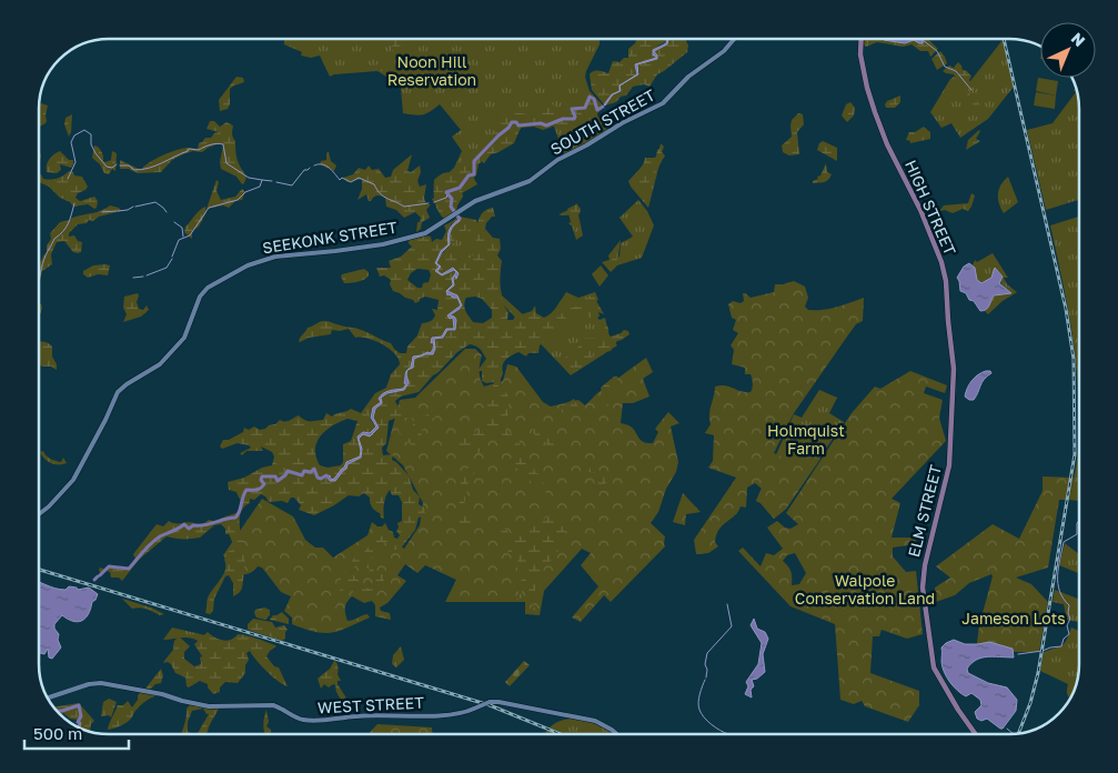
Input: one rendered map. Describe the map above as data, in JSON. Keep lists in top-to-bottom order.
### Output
{
  "streets": {
    "main road": [
      "SOUTH STREET",
      "HIGH STREET",
      "SEEKONK STREET",
      "ELM STREET",
      "WEST STREET"
    ]
  },
  "crossings": [
    ["SOUTH STREET", "SEEKONK STREET"],
    ["HIGH STREET", "ELM STREET"]
  ],
  "parks": [
    "Noon Hill Reservation",
    "Holmquist Farm",
    "Walpole Conservation Land",
    "Jameson Lots"
  ],
  "scale_bar": "500 m",
  "north": "top right"
}
